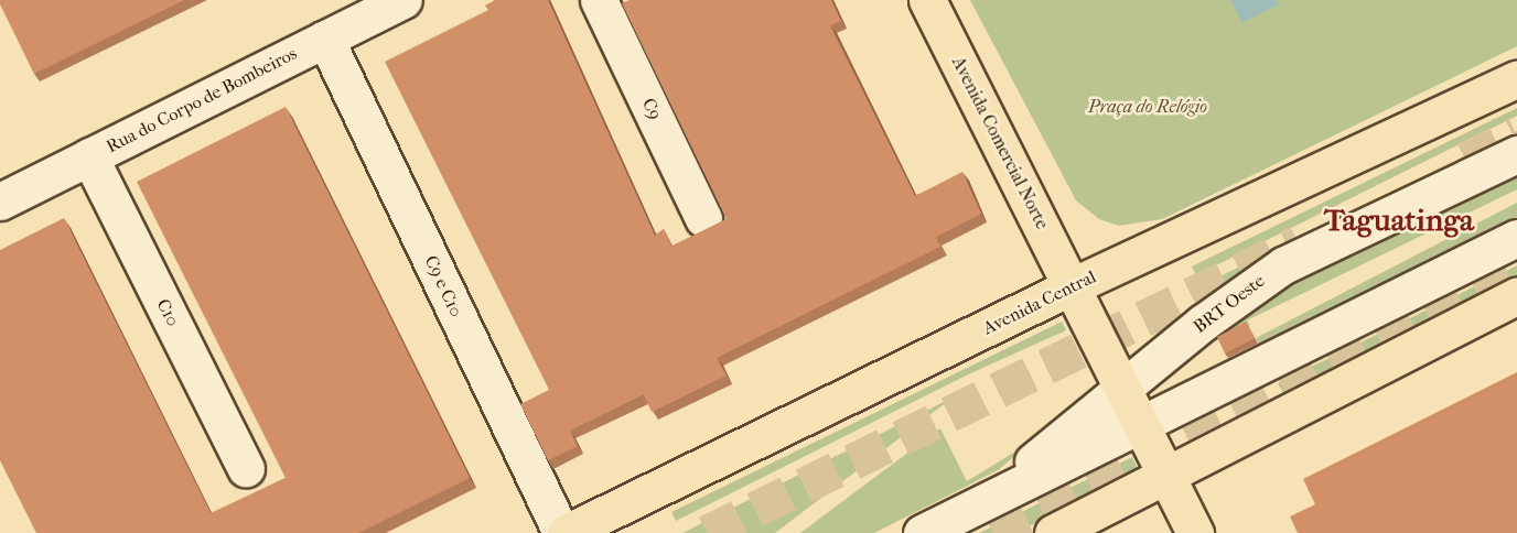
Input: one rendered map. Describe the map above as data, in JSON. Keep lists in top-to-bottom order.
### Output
{
  "streets": {
    "main road": ["Avenida Comercial Norte", "Avenida Central"],
    "street": [
      "Rua do Corpo de Bombeiros",
      "C9",
      "C9 e C10",
      "BRT Oeste",
      "C10"
    ]
  },
  "crossings": [
    ["Rua do Corpo de Bombeiros", "C9 e C10"],
    ["Rua do Corpo de Bombeiros", "C10"],
    ["Avenida Comercial Norte", "Avenida Central"],
    ["Avenida Comercial Norte", "BRT Oeste"],
    ["C9 e C10", "Avenida Central"]
  ],
  "districts": ["Taguatinga"],
  "parks": ["Praça do Relógio"]
}
